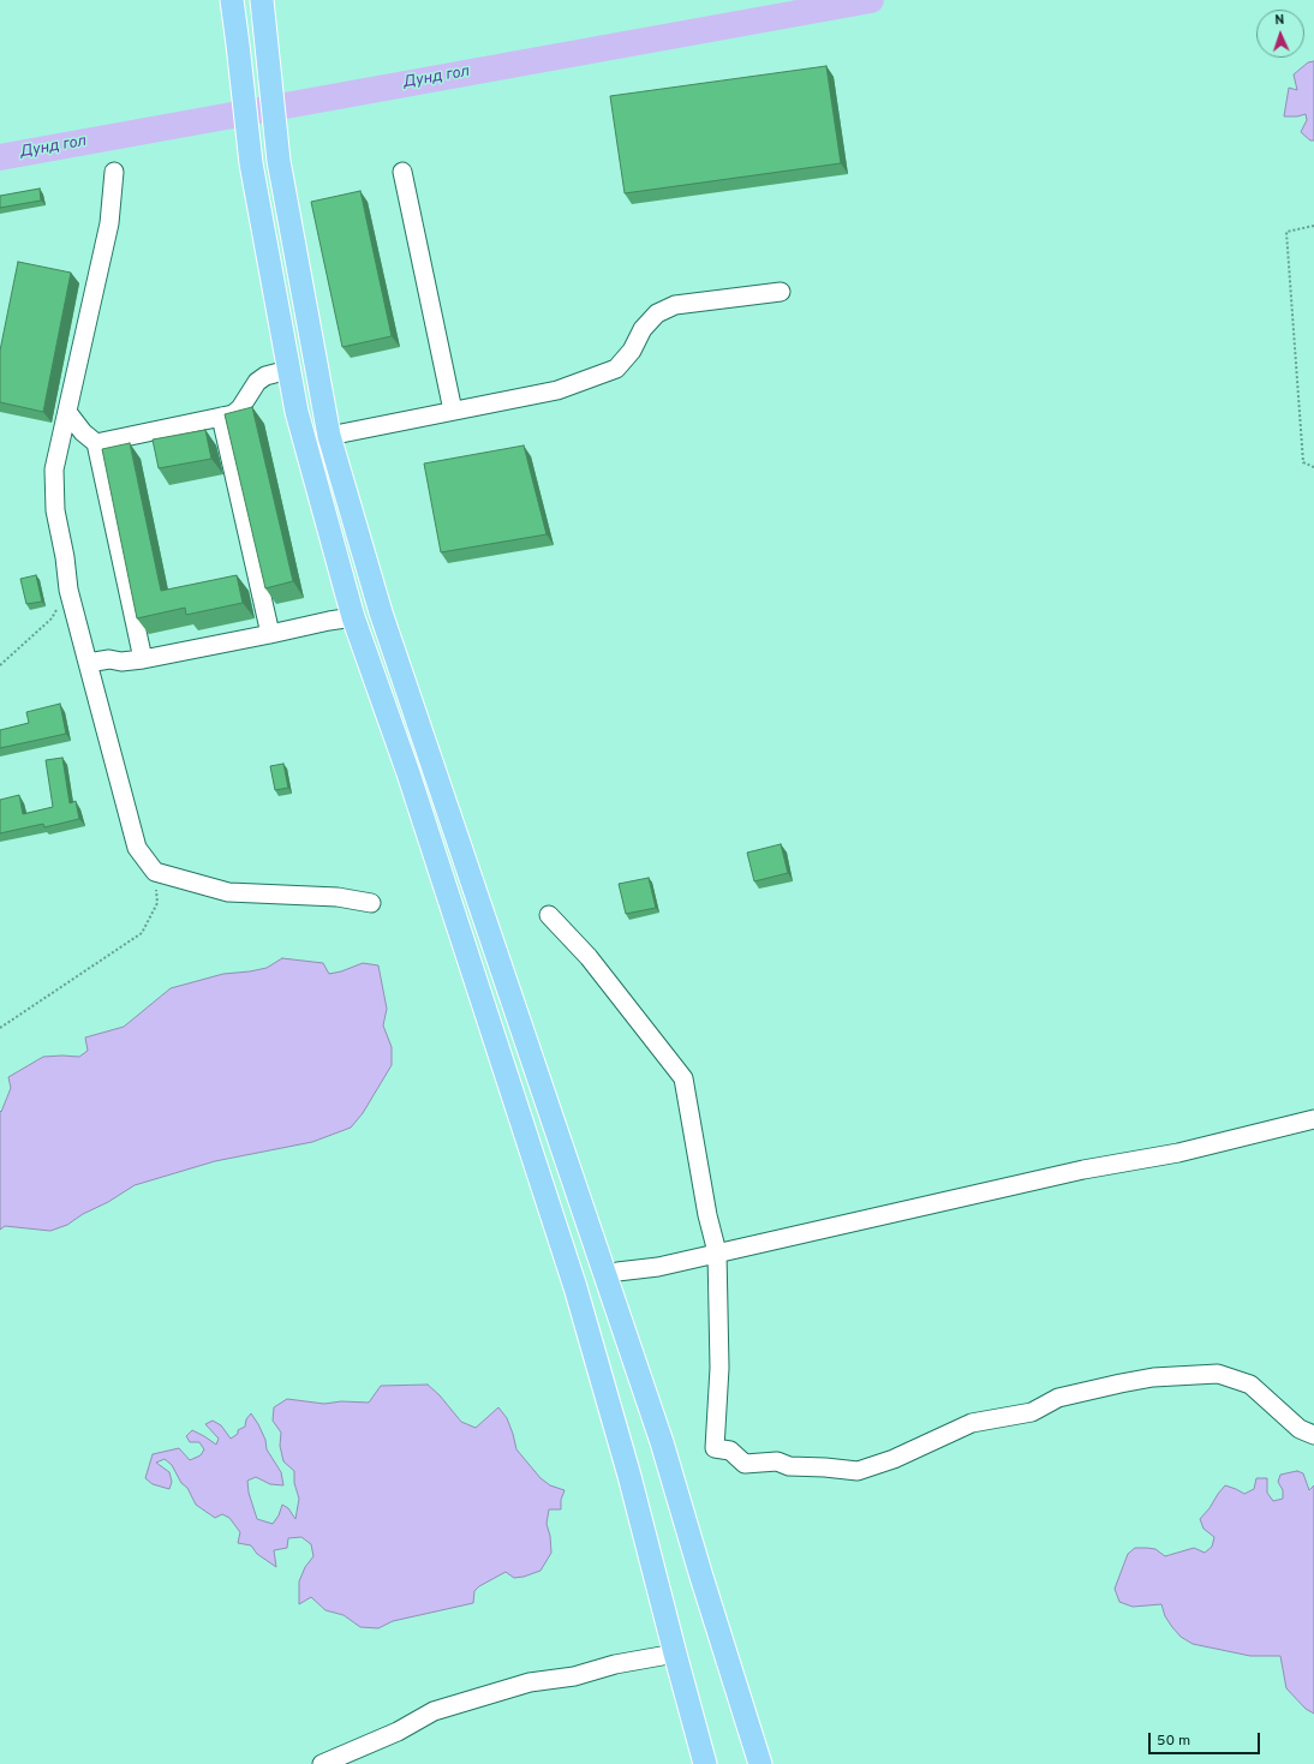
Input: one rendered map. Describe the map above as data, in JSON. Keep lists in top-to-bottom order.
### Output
{
  "water": ["Дунд гол"],
  "scale_bar": "50 m",
  "north": "top"
}
